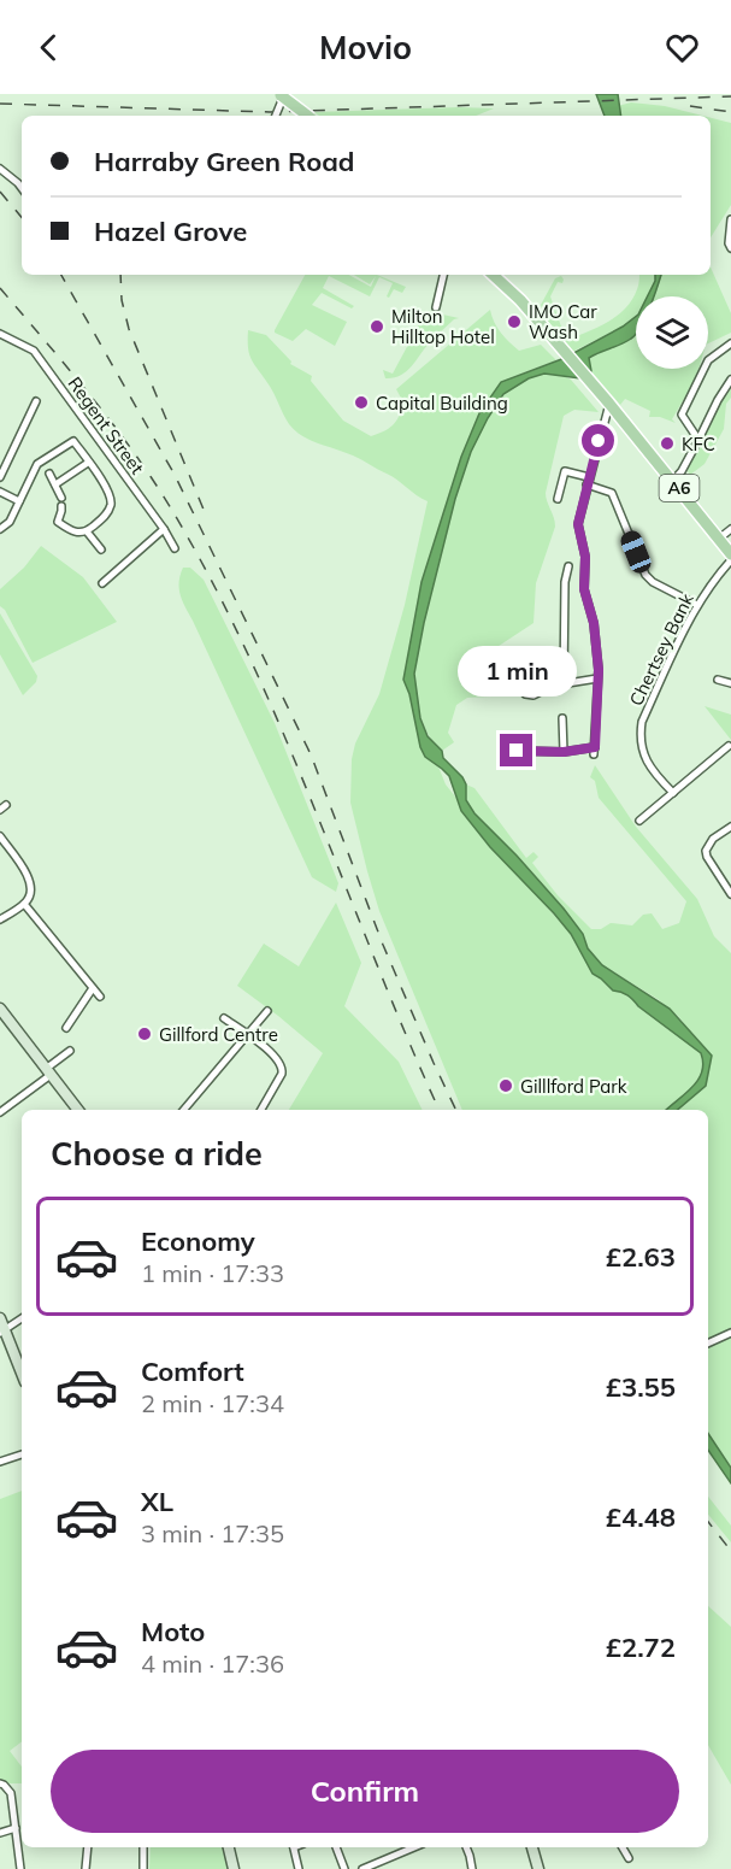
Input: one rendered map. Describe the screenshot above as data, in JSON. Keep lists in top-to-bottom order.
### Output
{
  "streets": {
    "main road": ["A6"],
    "street": ["Regent Street", "Chertsey Bank"]
  },
  "places": [
    "IMO Car Wash",
    "Milton Hilltop Hotel",
    "Capital Building",
    "KFC",
    "Gillford Centre",
    "Gilllford Park"
  ],
  "page": {
    "header": "Movio",
    "banner": ["Harraby Green Road", "Hazel Grove"],
    "bubble": "1 min",
    "heading": "Choose a ride",
    "list": [
      {
        "name": "Economy",
        "note": "1 min · 17:33",
        "value": "£2.63"
      },
      {
        "name": "Comfort",
        "note": "2 min · 17:34",
        "value": "£3.55"
      },
      {
        "name": "XL",
        "note": "3 min · 17:35",
        "value": "£4.48"
      },
      {
        "name": "Moto",
        "note": "4 min · 17:36",
        "value": "£2.72"
      }
    ],
    "buttons": "Confirm"
  }
}
